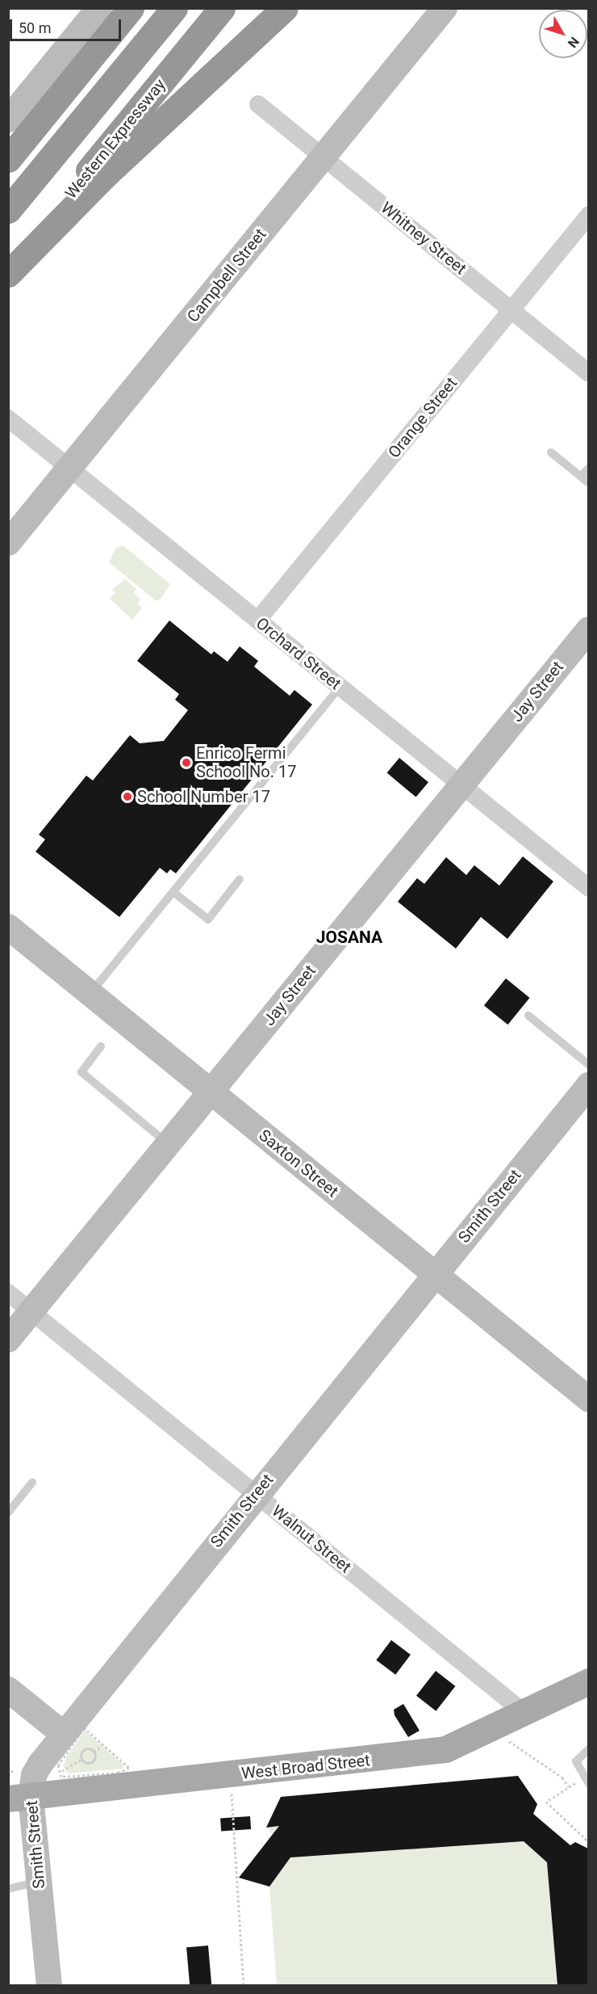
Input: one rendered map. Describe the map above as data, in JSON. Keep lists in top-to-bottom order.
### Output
{
  "streets": {
    "highway": ["Western Expressway"],
    "main road": ["West Broad Street"],
    "street": [
      "Whitney Street",
      "Campbell Street",
      "Orange Street",
      "Orchard Street",
      "Jay Street",
      "Saxton Street",
      "Smith Street",
      "Walnut Street"
    ]
  },
  "crossings": [
    ["Whitney Street", "Campbell Street"],
    ["Whitney Street", "Orange Street"],
    ["Campbell Street", "Orchard Street"],
    ["Orange Street", "Orchard Street"],
    ["Orchard Street", "Jay Street"],
    ["Jay Street", "Saxton Street"],
    ["Jay Street", "Walnut Street"],
    ["Saxton Street", "Smith Street"],
    ["Smith Street", "Walnut Street"],
    ["Smith Street", "West Broad Street"],
    ["Walnut Street", "West Broad Street"]
  ],
  "districts": ["JOSANA"],
  "places": ["Enrico Fermi School No. 17", "School Number 17"],
  "scale_bar": "50 m",
  "north": "bottom right"
}
